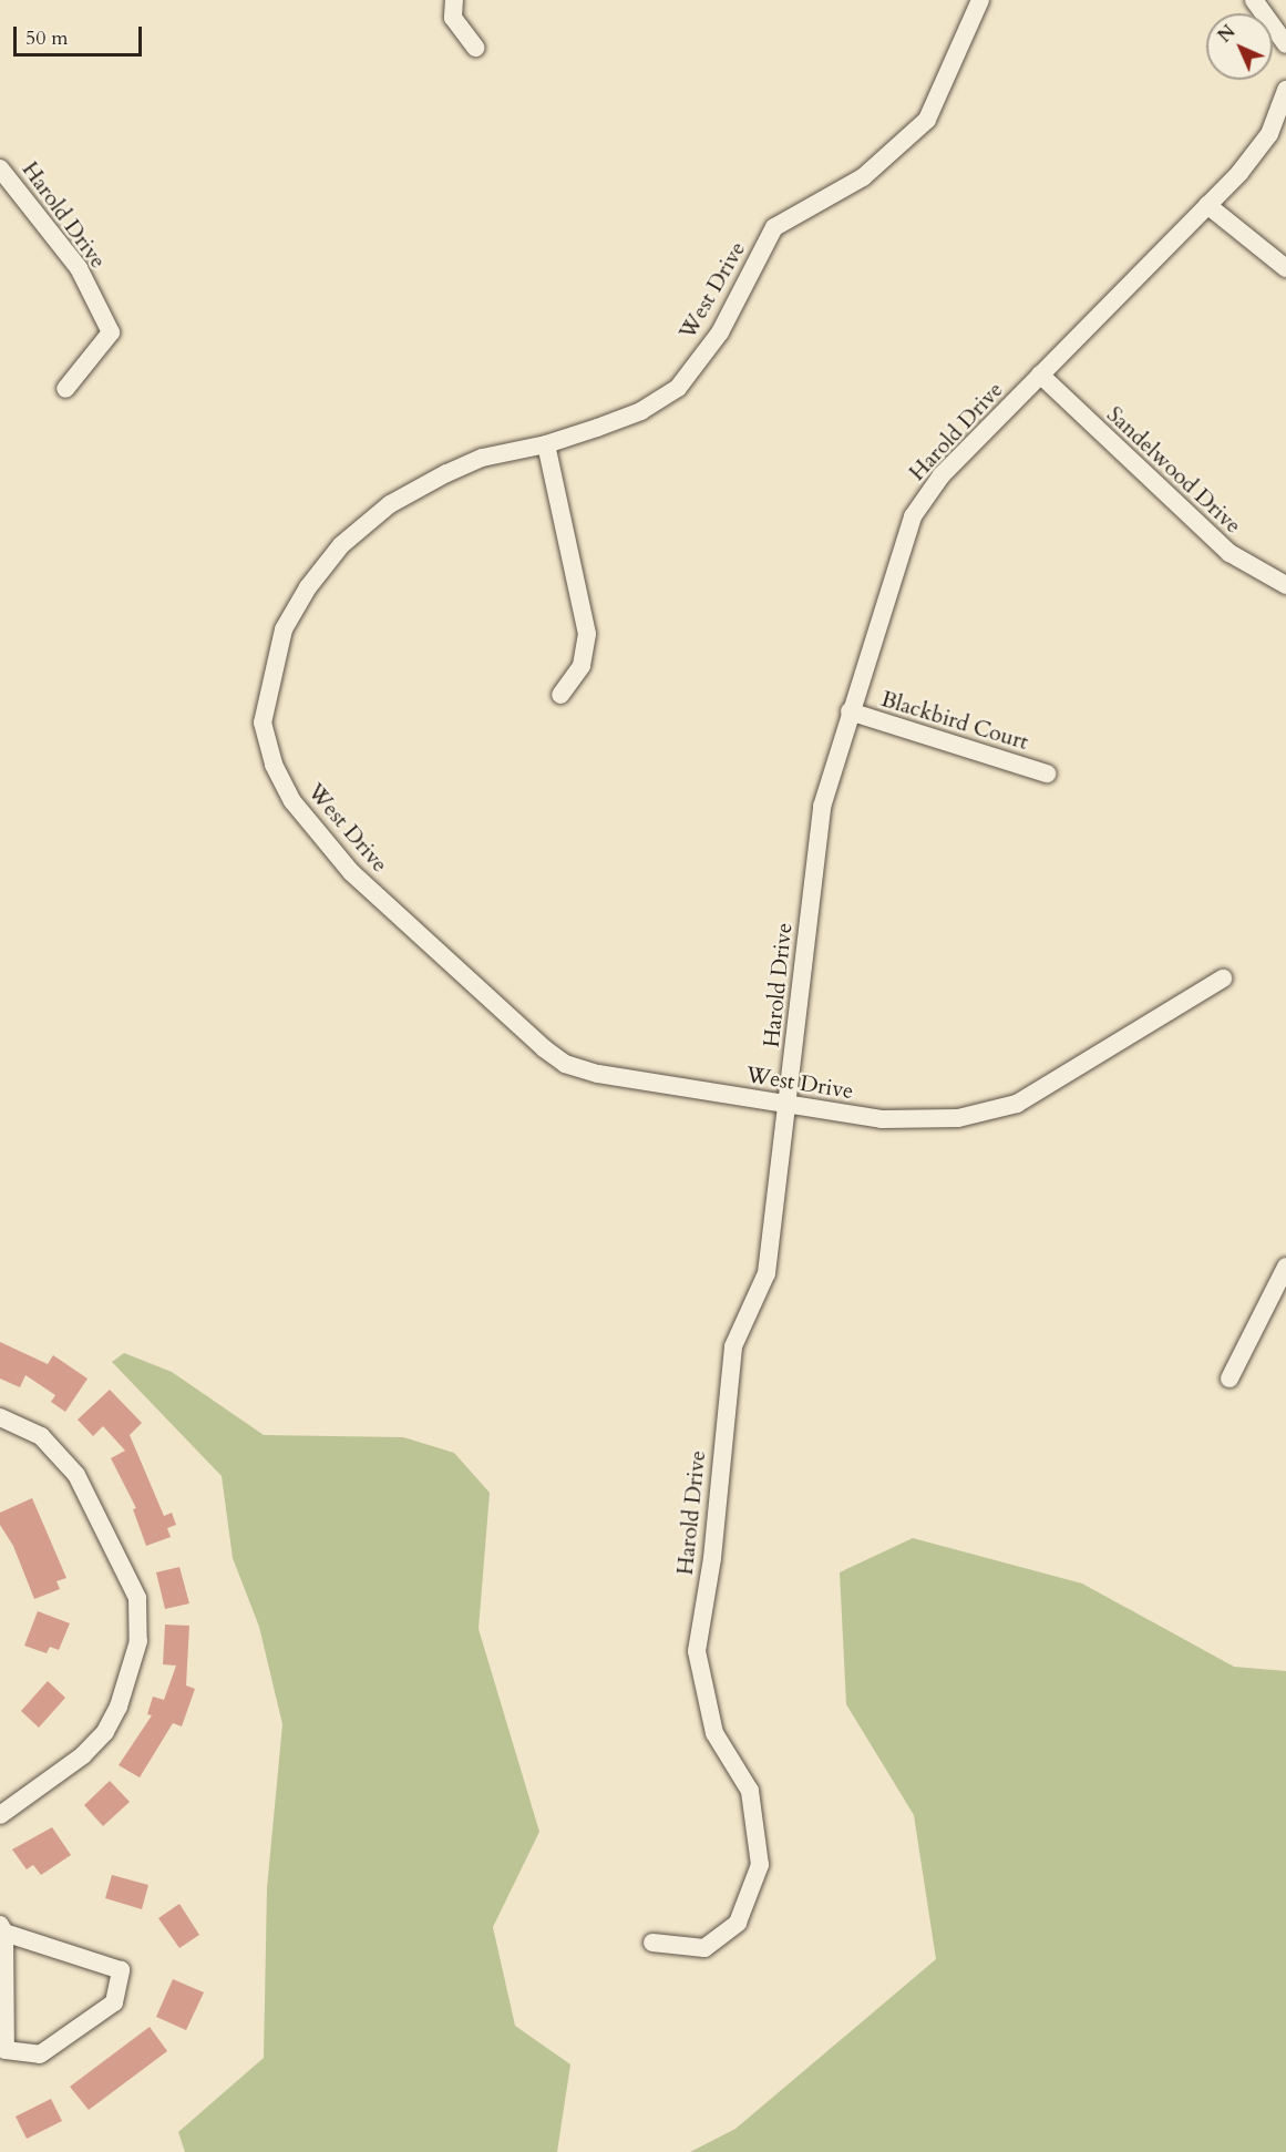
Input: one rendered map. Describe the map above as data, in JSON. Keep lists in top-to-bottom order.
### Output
{
  "streets": {
    "street": [
      "Harold Drive",
      "West Drive",
      "Sandelwood Drive",
      "Blackbird Court"
    ]
  },
  "crossings": [
    ["Harold Drive", "West Drive"],
    ["Harold Drive", "Sandelwood Drive"],
    ["Harold Drive", "Blackbird Court"]
  ],
  "scale_bar": "50 m",
  "north": "top left"
}
